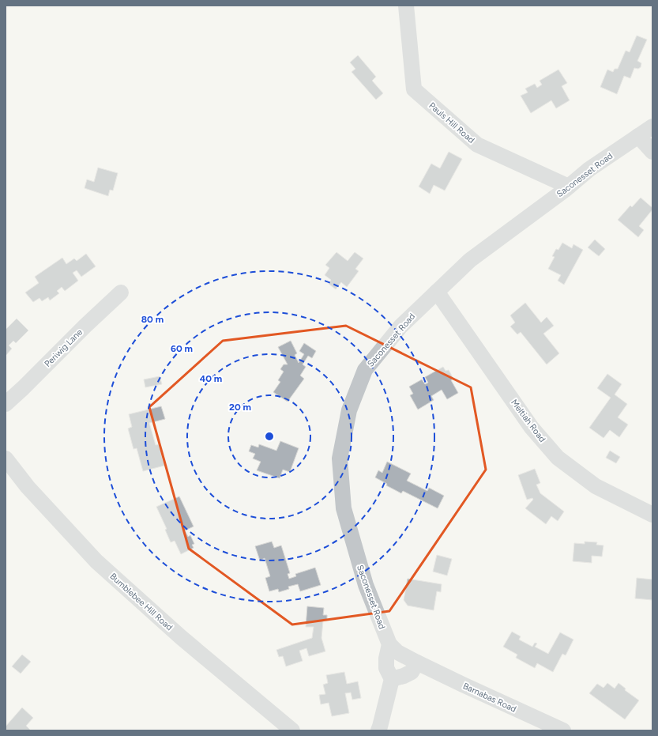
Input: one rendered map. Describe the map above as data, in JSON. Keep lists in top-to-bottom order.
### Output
{
  "streets": {
    "street": [
      "Pauls Hill Road",
      "Saconesset Road",
      "Periwig Lane",
      "Meltiah Road",
      "Bumblebee Hill Road",
      "Barnabas Road"
    ]
  },
  "crossings": [
    ["Pauls Hill Road", "Saconesset Road"],
    ["Saconesset Road", "Meltiah Road"],
    ["Saconesset Road", "Barnabas Road"]
  ],
  "rings": [
    "80 m",
    "60 m",
    "40 m",
    "20 m"
  ]
}
